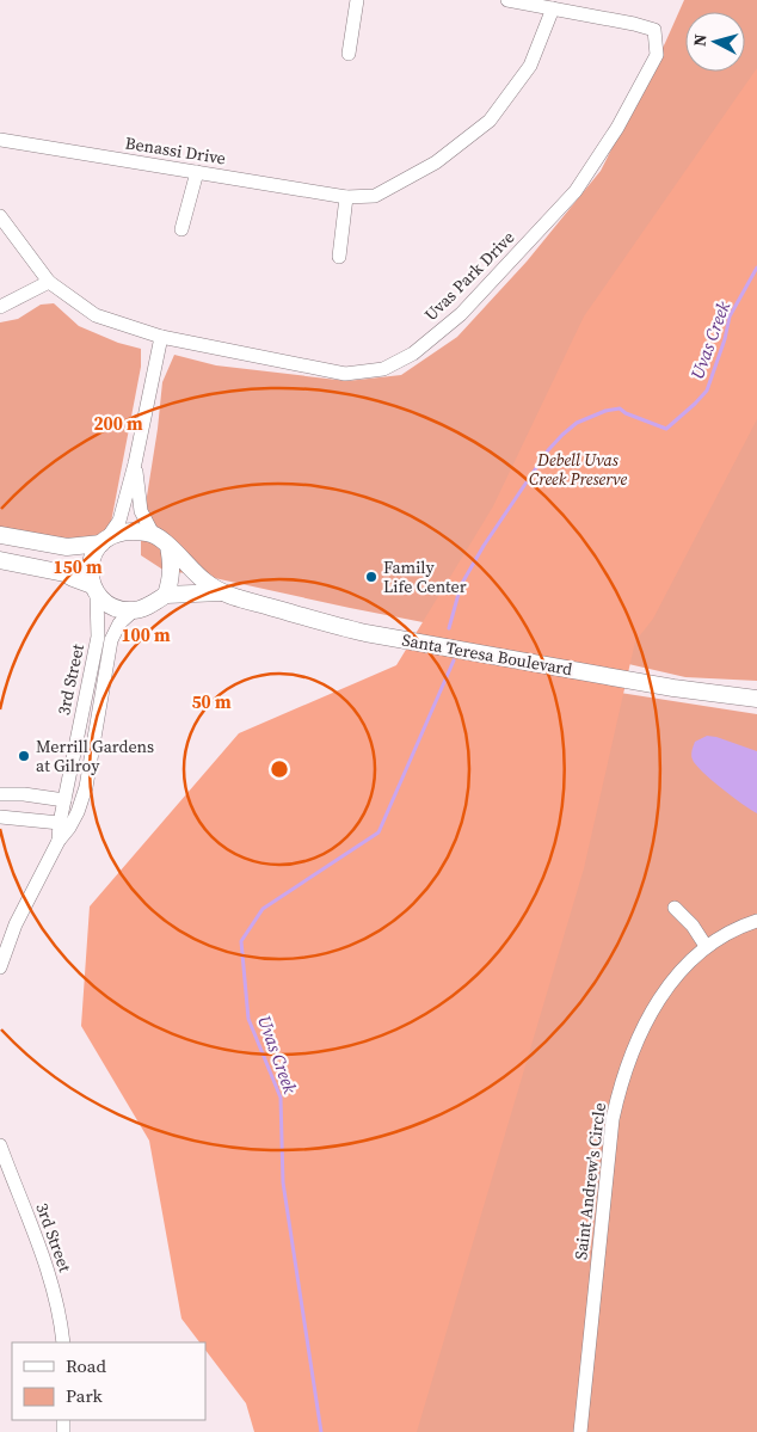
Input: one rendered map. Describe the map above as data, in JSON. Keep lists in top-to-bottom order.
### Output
{
  "streets": {
    "main road": ["Santa Teresa Boulevard"],
    "street": [
      "Benassi Drive",
      "Uvas Park Drive",
      "3rd Street",
      "Saint Andrew's Circle"
    ]
  },
  "crossings": [
    ["Benassi Drive", "Uvas Park Drive"],
    ["Santa Teresa Boulevard", "3rd Street"]
  ],
  "water": ["Uvas Creek"],
  "parks": ["Debell Uvas Creek Preserve"],
  "places": ["Family Life Center", "Merrill Gardens at Gilroy"],
  "legend": ["Road", "Park"],
  "north": "left",
  "rings": [
    "200 m",
    "150 m",
    "100 m",
    "50 m"
  ]
}
